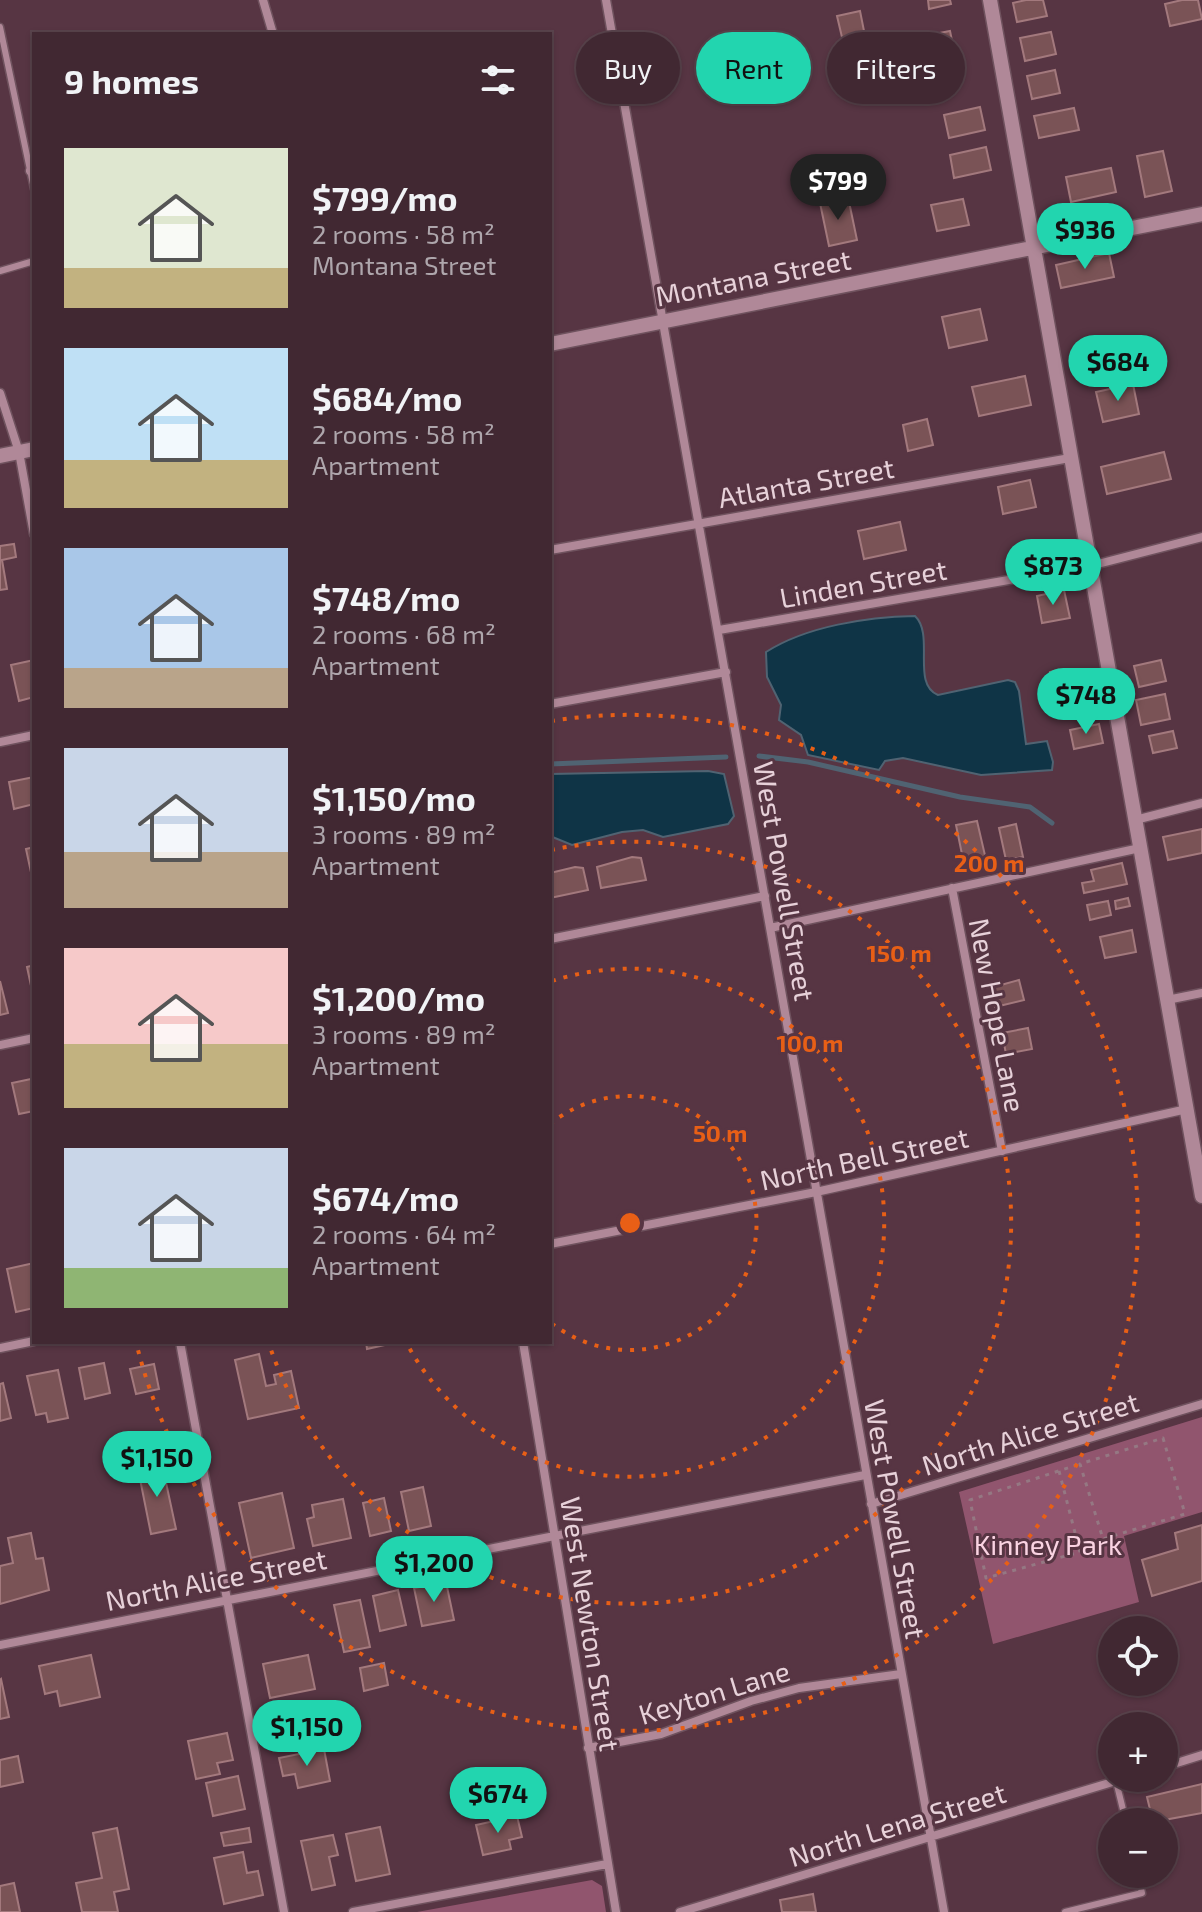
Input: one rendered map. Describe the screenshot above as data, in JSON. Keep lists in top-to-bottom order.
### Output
{
  "streets": {
    "street": [
      "Montana Street",
      "Atlanta Street",
      "Linden Street",
      "West Powell Street",
      "New Hope Lane",
      "North Bell Street",
      "North Alice Street",
      "West Newton Street",
      "Keyton Lane",
      "North Lena Street"
    ]
  },
  "crossings": [
    ["Montana Street", "West Powell Street"],
    ["Atlanta Street", "West Powell Street"],
    ["Linden Street", "West Powell Street"],
    ["West Powell Street", "North Bell Street"],
    ["West Powell Street", "North Alice Street"],
    ["West Powell Street", "Keyton Lane"],
    ["West Powell Street", "North Lena Street"],
    ["New Hope Lane", "North Bell Street"],
    ["North Alice Street", "West Newton Street"],
    ["West Newton Street", "Keyton Lane"]
  ],
  "parks": ["Kinney Park"],
  "page": {
    "chip": ["Buy", "Rent", "Filters"],
    "heading": "9 homes",
    "list": [
      {
        "name": "$799/mo",
        "note": "2 rooms · 58 m² · Montana Street"
      },
      {
        "name": "$684/mo",
        "note": "2 rooms · 58 m² · Apartment"
      },
      {
        "name": "$748/mo",
        "note": "2 rooms · 68 m² · Apartment"
      },
      {
        "name": "$1,150/mo",
        "note": "3 rooms · 89 m² · Apartment"
      },
      {
        "name": "$1,200/mo",
        "note": "3 rooms · 89 m² · Apartment"
      },
      {
        "name": "$674/mo",
        "note": "2 rooms · 64 m² · Apartment"
      }
    ],
    "price": [
      "$799",
      "$936",
      "$684",
      "$873",
      "$748",
      "$1,150",
      "$1,200",
      "$1,150",
      "$674"
    ],
    "map_buttons": ["+", "−"]
  },
  "rings": [
    "200 m",
    "150 m",
    "100 m",
    "50 m"
  ]
}
